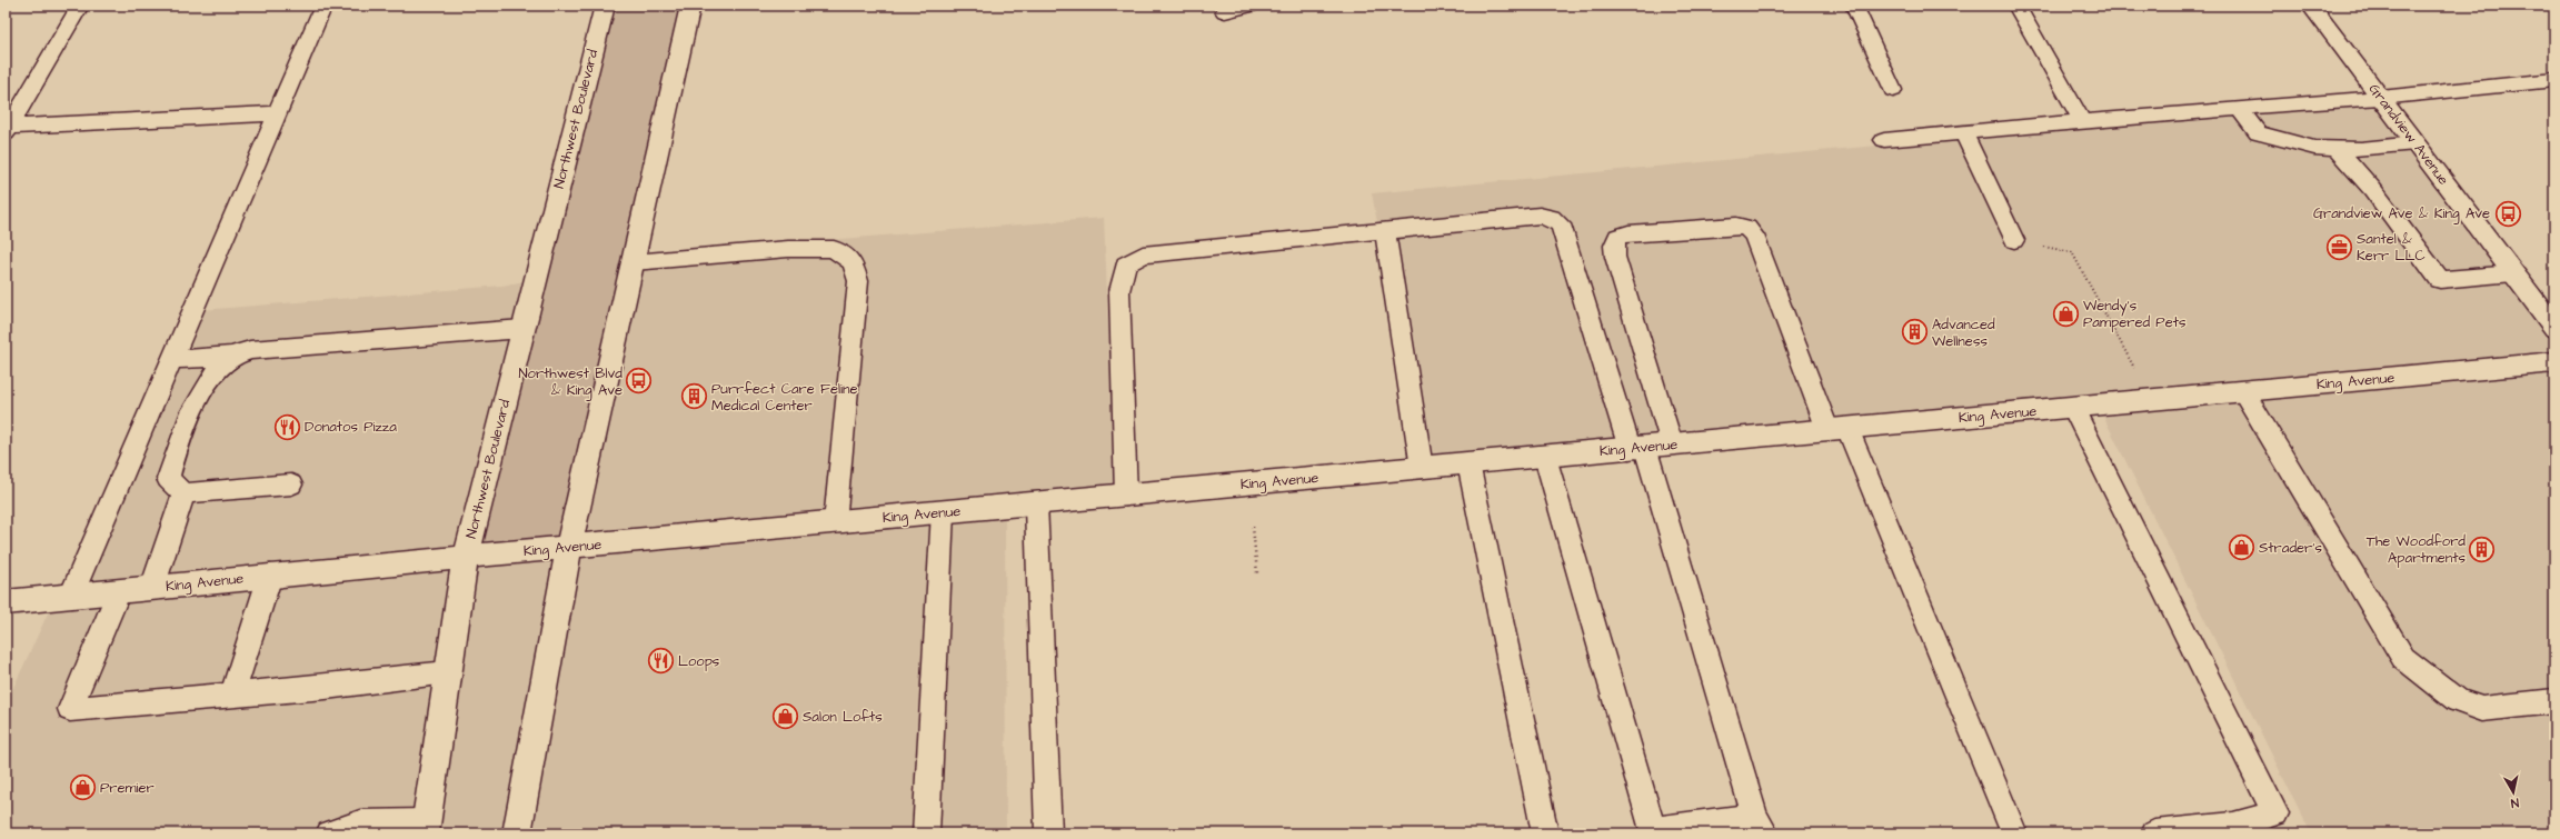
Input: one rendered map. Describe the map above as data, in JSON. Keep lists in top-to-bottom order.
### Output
{
  "streets": {
    "street": ["Northwest Boulevard", "Grandview Avenue", "King Avenue"]
  },
  "crossings": [
    ["Northwest Boulevard", "King Avenue"]
  ],
  "places": {
    "bus stop": ["Grandview Ave & King Ave", "Northwest Blvd & King Ave"],
    "office": ["Santel & Kerr LLC"],
    "shop": [
      "Wendy's Pampered Pets",
      "Strader's",
      "Salon Lofts",
      "Premier"
    ],
    "building": ["Advanced Wellness", "Purrfect Care Feline Medical Center", "The Woodford Apartments"],
    "restaurant": ["Donatos Pizza", "Loops"]
  },
  "north": "bottom"
}
